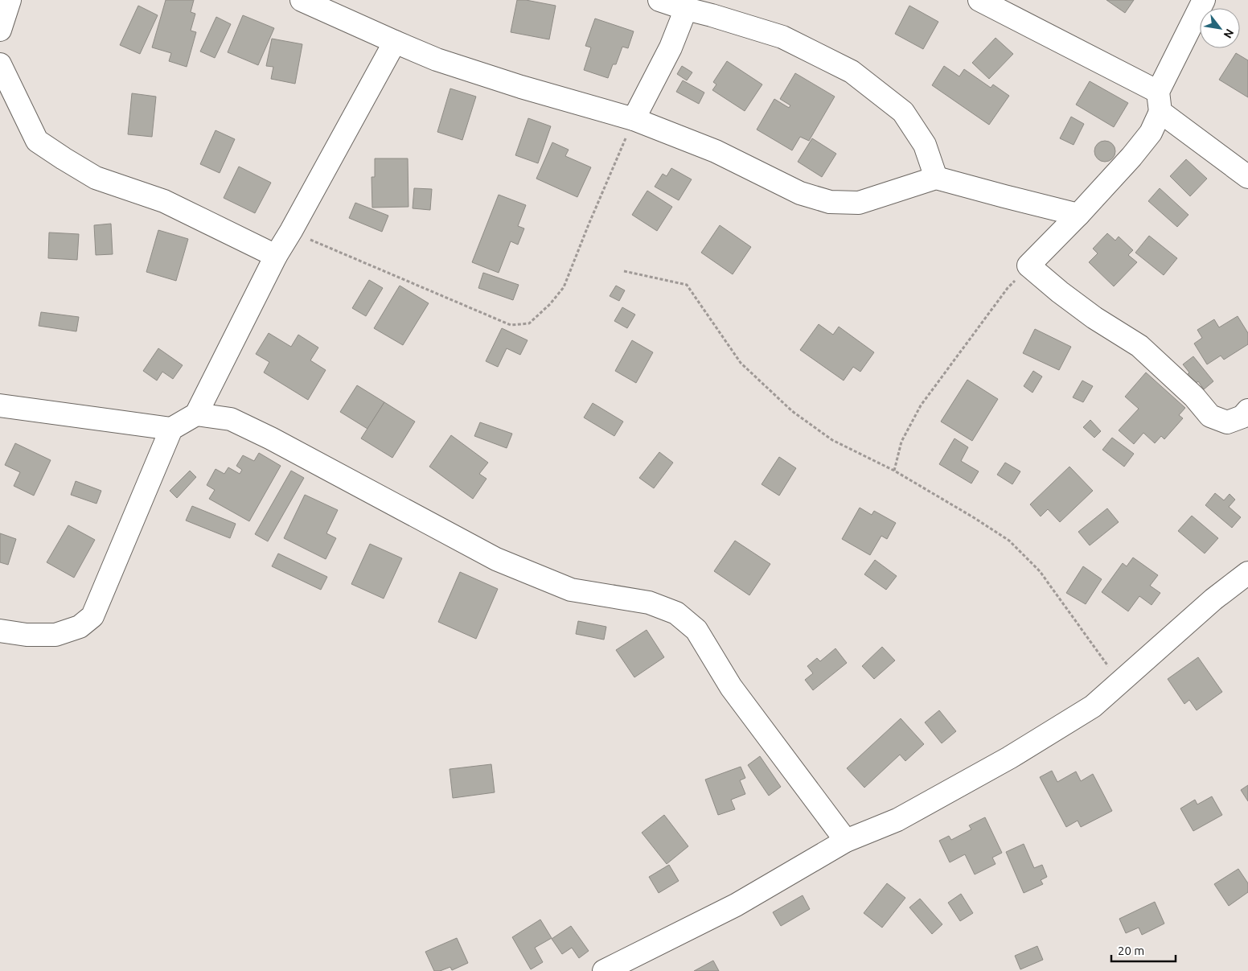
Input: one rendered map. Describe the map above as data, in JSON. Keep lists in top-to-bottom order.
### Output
{
  "scale_bar": "20 m",
  "north": "bottom right"
}
